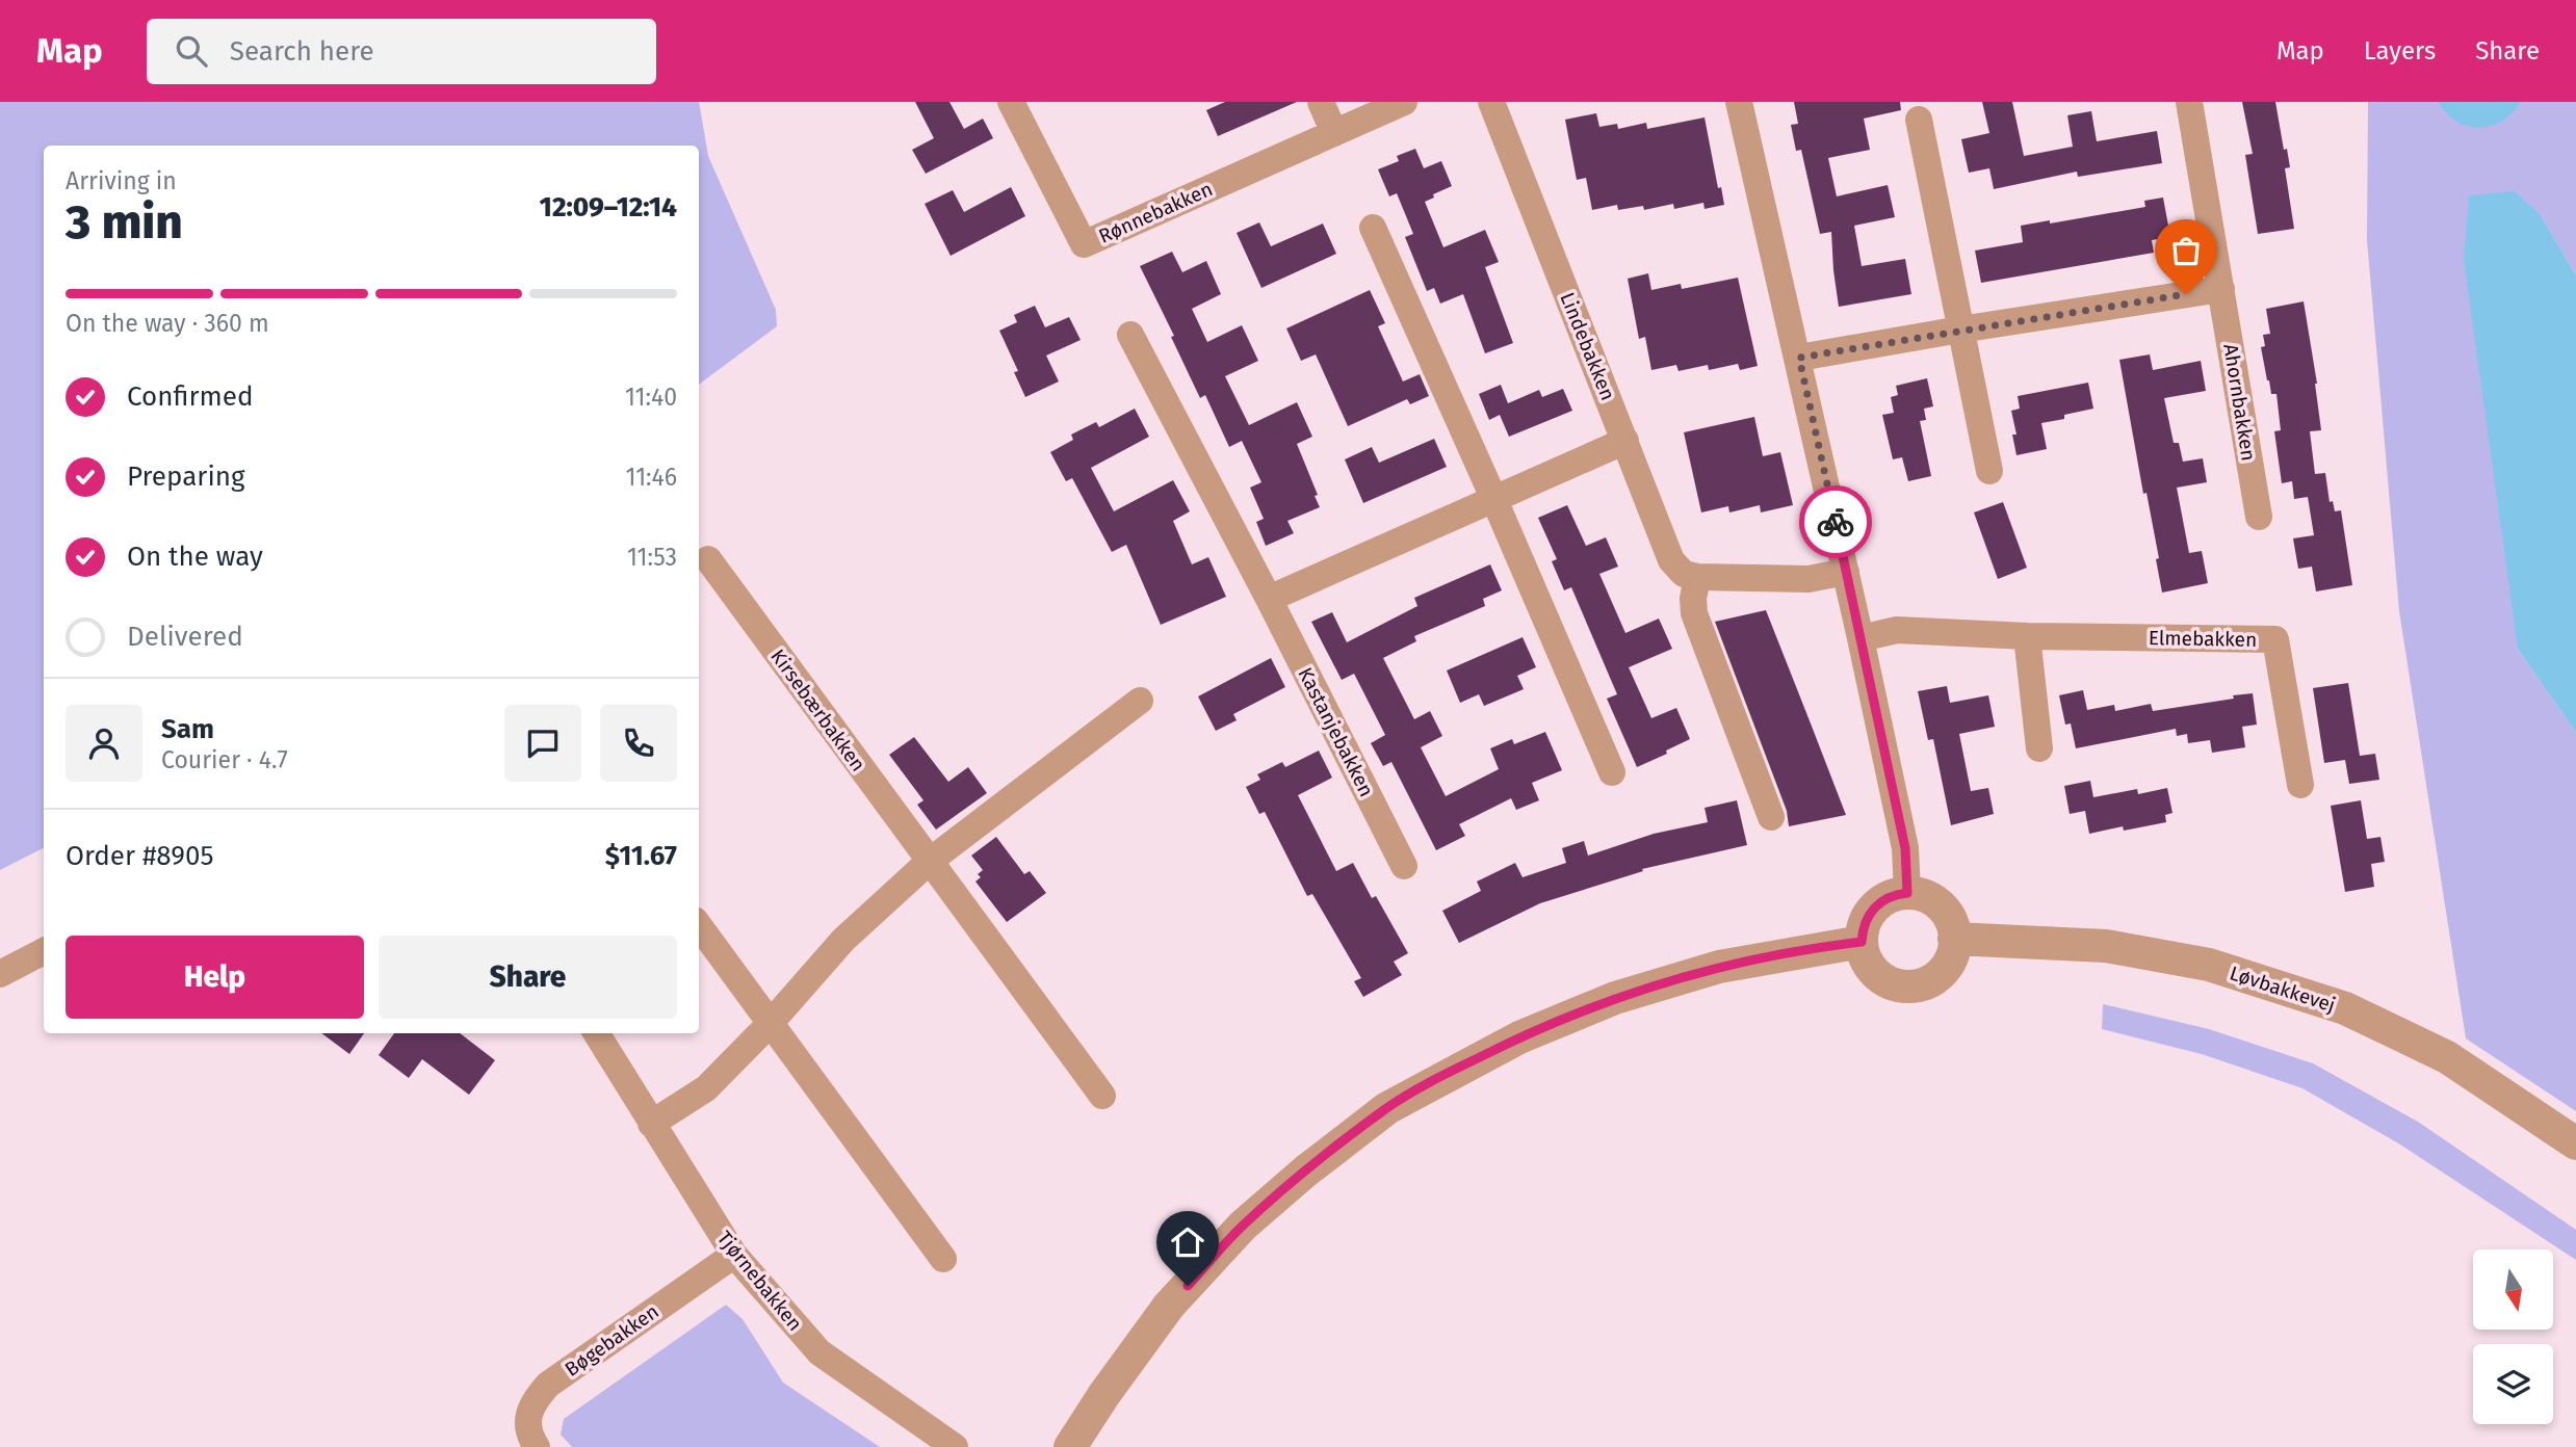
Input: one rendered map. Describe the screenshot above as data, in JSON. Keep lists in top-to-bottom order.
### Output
{
  "streets": {
    "street": [
      "Rønnebakken",
      "Lindebakken",
      "Ahornbakken",
      "Elmebakken",
      "Kirsebærbakken",
      "Kastanjebakken",
      "Løvbakkevej",
      "Tjørnebakken",
      "Bøgebakken"
    ]
  },
  "crossings": [
    ["Tjørnebakken", "Bøgebakken"]
  ],
  "north": "bottom",
  "page": {
    "header": "Map",
    "search": "Search here",
    "nav": ["Map", "Layers", "Share"],
    "heading": ["3 min", "Arriving in", "12:09–12:14"],
    "panel": [
      "Sam",
      "Courier · 4.7",
      "Order #8905",
      "$11.67"
    ],
    "bar": "On the way · 360 m",
    "list": [
      ["Confirmed", "11:40"],
      ["Preparing", "11:46"],
      ["On the way", "11:53"],
      "Delivered"
    ],
    "buttons": ["Help", "Share"]
  }
}
